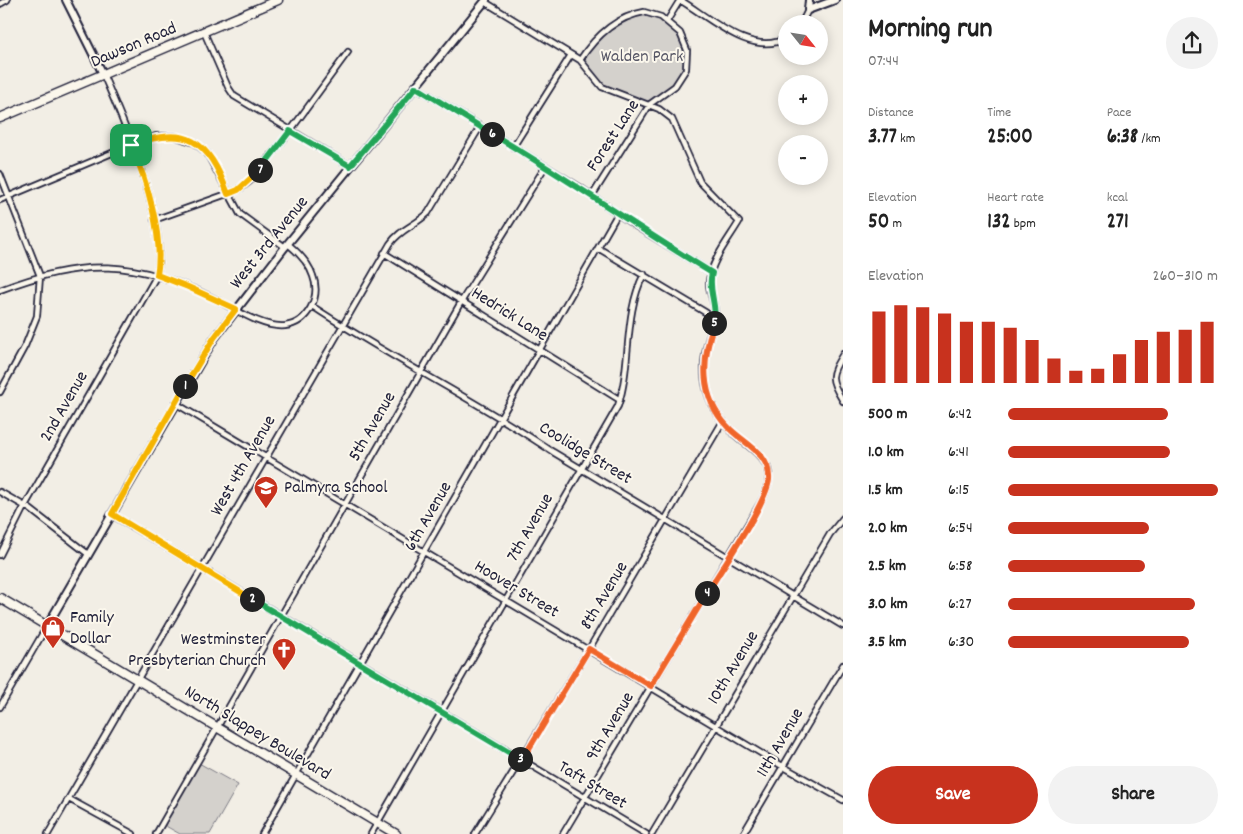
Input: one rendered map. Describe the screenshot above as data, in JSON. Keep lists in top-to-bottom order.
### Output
{
  "streets": {
    "main road": ["Dawson Road", "North Slappey Boulevard"],
    "street": [
      "Forest Lane",
      "West 3rd Avenue",
      "Hedrick Lane",
      "2nd Avenue",
      "5th Avenue",
      "Coolidge Street",
      "West 4th Avenue",
      "6th Avenue",
      "7th Avenue",
      "Hoover Street",
      "8th Avenue",
      "10th Avenue",
      "9th Avenue",
      "11th Avenue",
      "Taft Street"
    ]
  },
  "crossings": [
    ["West 3rd Avenue", "Hoover Street"],
    ["West 3rd Avenue", "North Slappey Boulevard"],
    ["West 3rd Avenue", "Taft Street"],
    ["Hedrick Lane", "5th Avenue"],
    ["Hedrick Lane", "West 4th Avenue"],
    ["Hedrick Lane", "6th Avenue"],
    ["Hedrick Lane", "7th Avenue"],
    ["5th Avenue", "Coolidge Street"],
    ["5th Avenue", "Hoover Street"],
    ["5th Avenue", "North Slappey Boulevard"],
    ["5th Avenue", "Taft Street"],
    ["Coolidge Street", "West 4th Avenue"],
    ["Coolidge Street", "6th Avenue"],
    ["Coolidge Street", "7th Avenue"],
    ["Coolidge Street", "8th Avenue"],
    ["Coolidge Street", "10th Avenue"],
    ["Coolidge Street", "9th Avenue"],
    ["West 4th Avenue", "Hoover Street"],
    ["West 4th Avenue", "North Slappey Boulevard"],
    ["West 4th Avenue", "Taft Street"],
    ["6th Avenue", "Hoover Street"],
    ["6th Avenue", "North Slappey Boulevard"],
    ["6th Avenue", "Taft Street"],
    ["7th Avenue", "Hoover Street"],
    ["7th Avenue", "North Slappey Boulevard"],
    ["7th Avenue", "Taft Street"],
    ["Hoover Street", "8th Avenue"],
    ["Hoover Street", "10th Avenue"],
    ["Hoover Street", "9th Avenue"],
    ["Hoover Street", "11th Avenue"],
    ["8th Avenue", "9th Avenue"],
    ["8th Avenue", "Taft Street"],
    ["9th Avenue", "Taft Street"]
  ],
  "parks": ["Walden Park"],
  "places": {
    "school or university": ["Palmyra School"],
    "shop": ["Family Dollar"],
    "church": ["Westminster Presbyterian Church"]
  },
  "north": "bottom right",
  "page": {
    "heading": ["Morning run", "07:44"],
    "map_buttons": ["+", "−"],
    "stats": [
      ["Distance", "3.77 km"],
      ["Time", "25:00"],
      ["Pace", "6:38 /km"],
      ["Elevation", "50 m"],
      ["Heart rate", "132 bpm"],
      ["kcal", "271"]
    ],
    "pins": [
      "6",
      "7",
      "5",
      "1",
      "4",
      "2",
      "3"
    ],
    "chart": ["Elevation", "260–310 m"],
    "list": [
      {
        "name": "500 m",
        "note": "6:42"
      },
      {
        "name": "1.0 km",
        "note": "6:41"
      },
      {
        "name": "1.5 km",
        "note": "6:15"
      },
      {
        "name": "2.0 km",
        "note": "6:54"
      },
      {
        "name": "2.5 km",
        "note": "6:58"
      },
      {
        "name": "3.0 km",
        "note": "6:27"
      },
      {
        "name": "3.5 km",
        "note": "6:30"
      }
    ],
    "buttons": ["Save", "Share"]
  }
}
